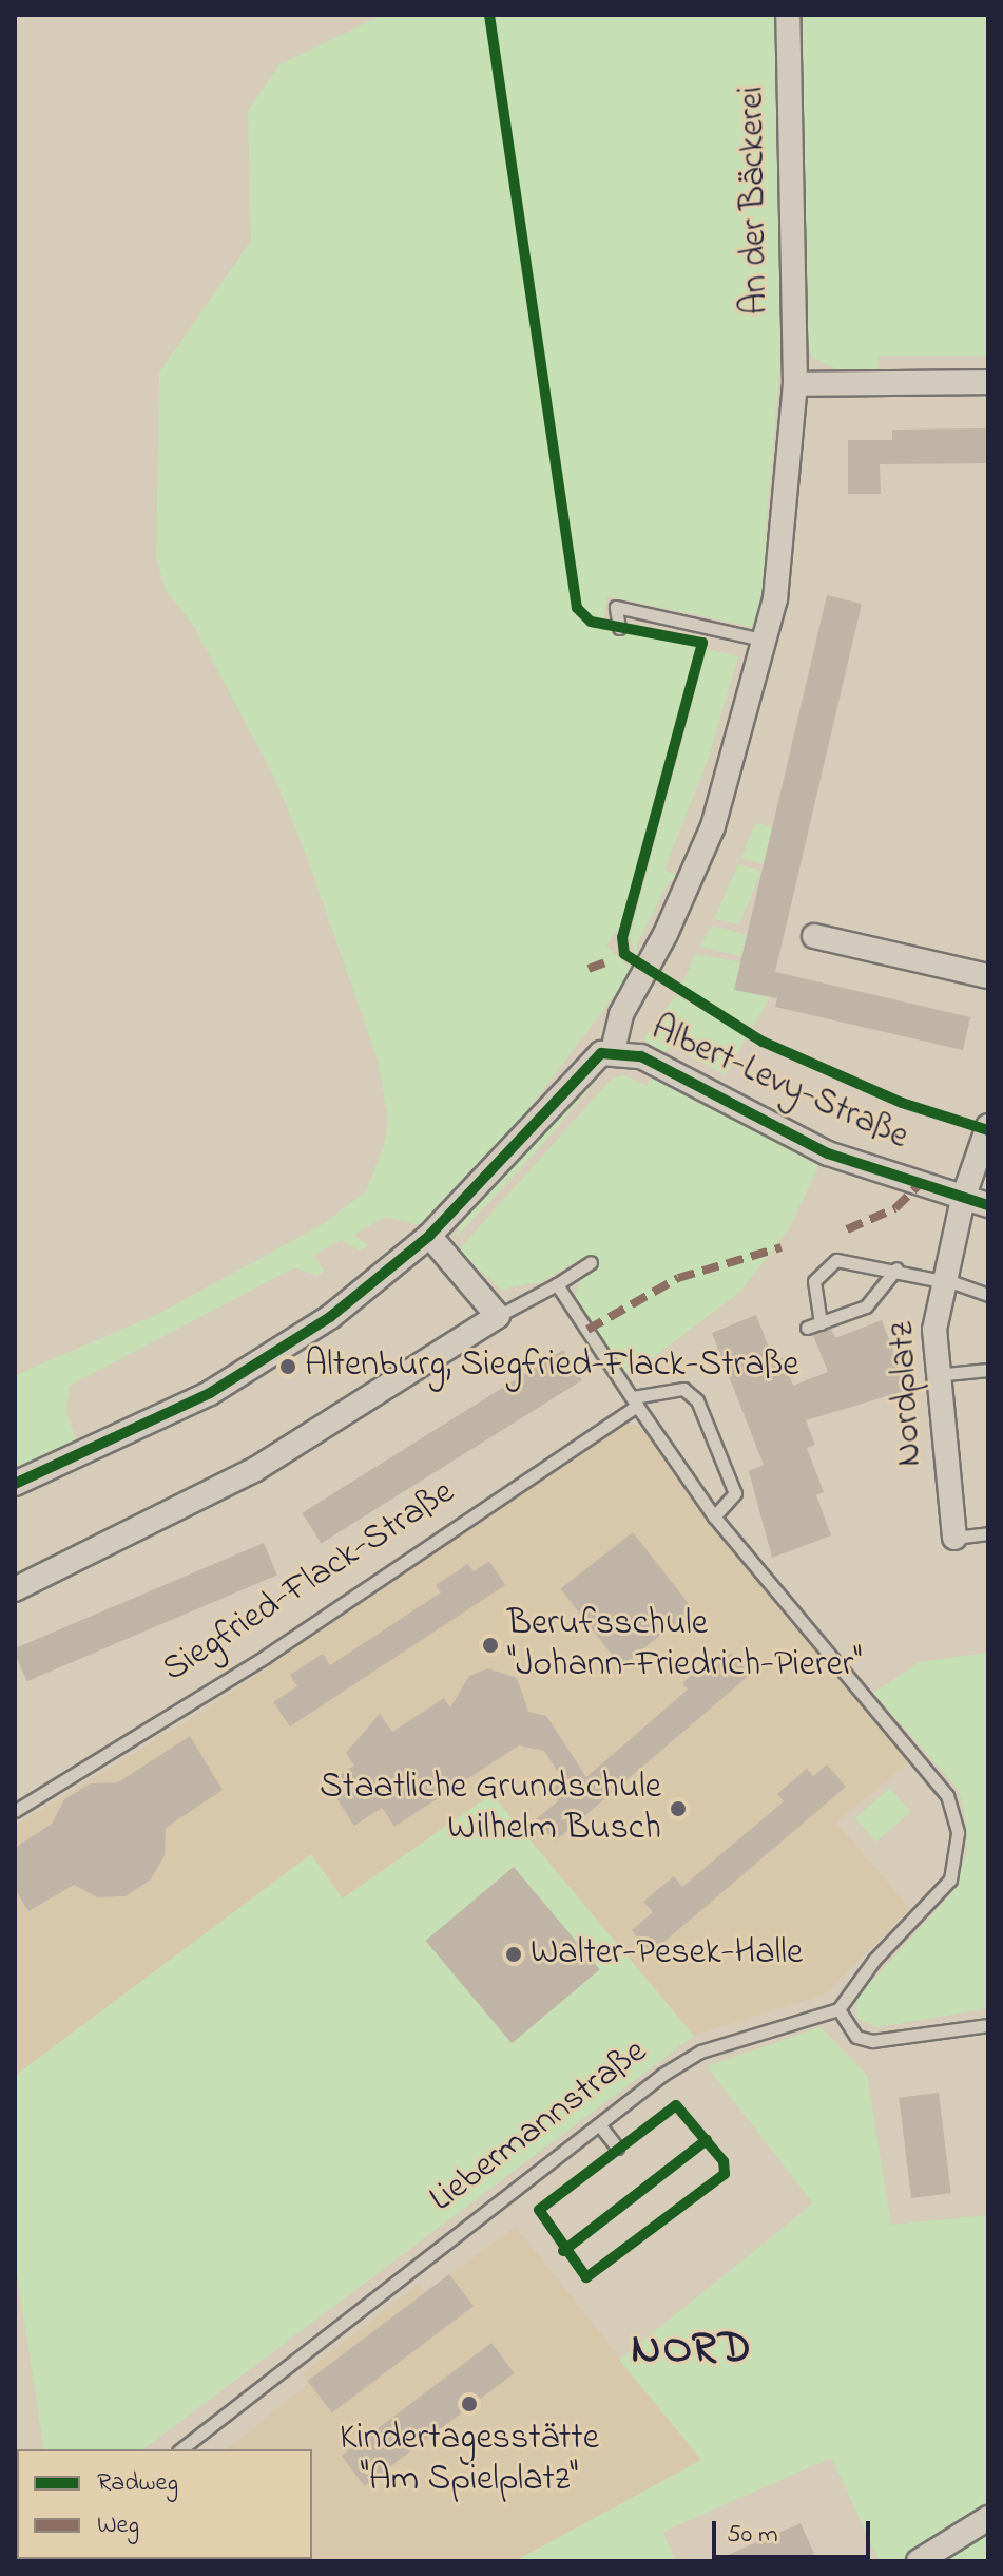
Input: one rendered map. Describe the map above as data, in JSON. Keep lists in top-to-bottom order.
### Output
{
  "streets": {
    "street": ["An der Bäckerei", "Albert-Levy-Straße", "Nordplatz"],
    "lane": ["Siegfried-Flack-Straße", "Liebermannstraße"]
  },
  "crossings": [
    ["Albert-Levy-Straße", "Nordplatz"]
  ],
  "districts": ["NORD"],
  "places": [
    "Altenburg, Siegfried-Flack-Straße",
    "Berufsschule \"Johann-Friedrich-Pierer\"",
    "Staatliche Grundschule Wilhelm Busch",
    "Walter-Pesek-Halle",
    "Kindertagesstätte \"Am Spielplatz\""
  ],
  "legend": ["Radweg", "Weg"],
  "scale_bar": "50 m"
}
